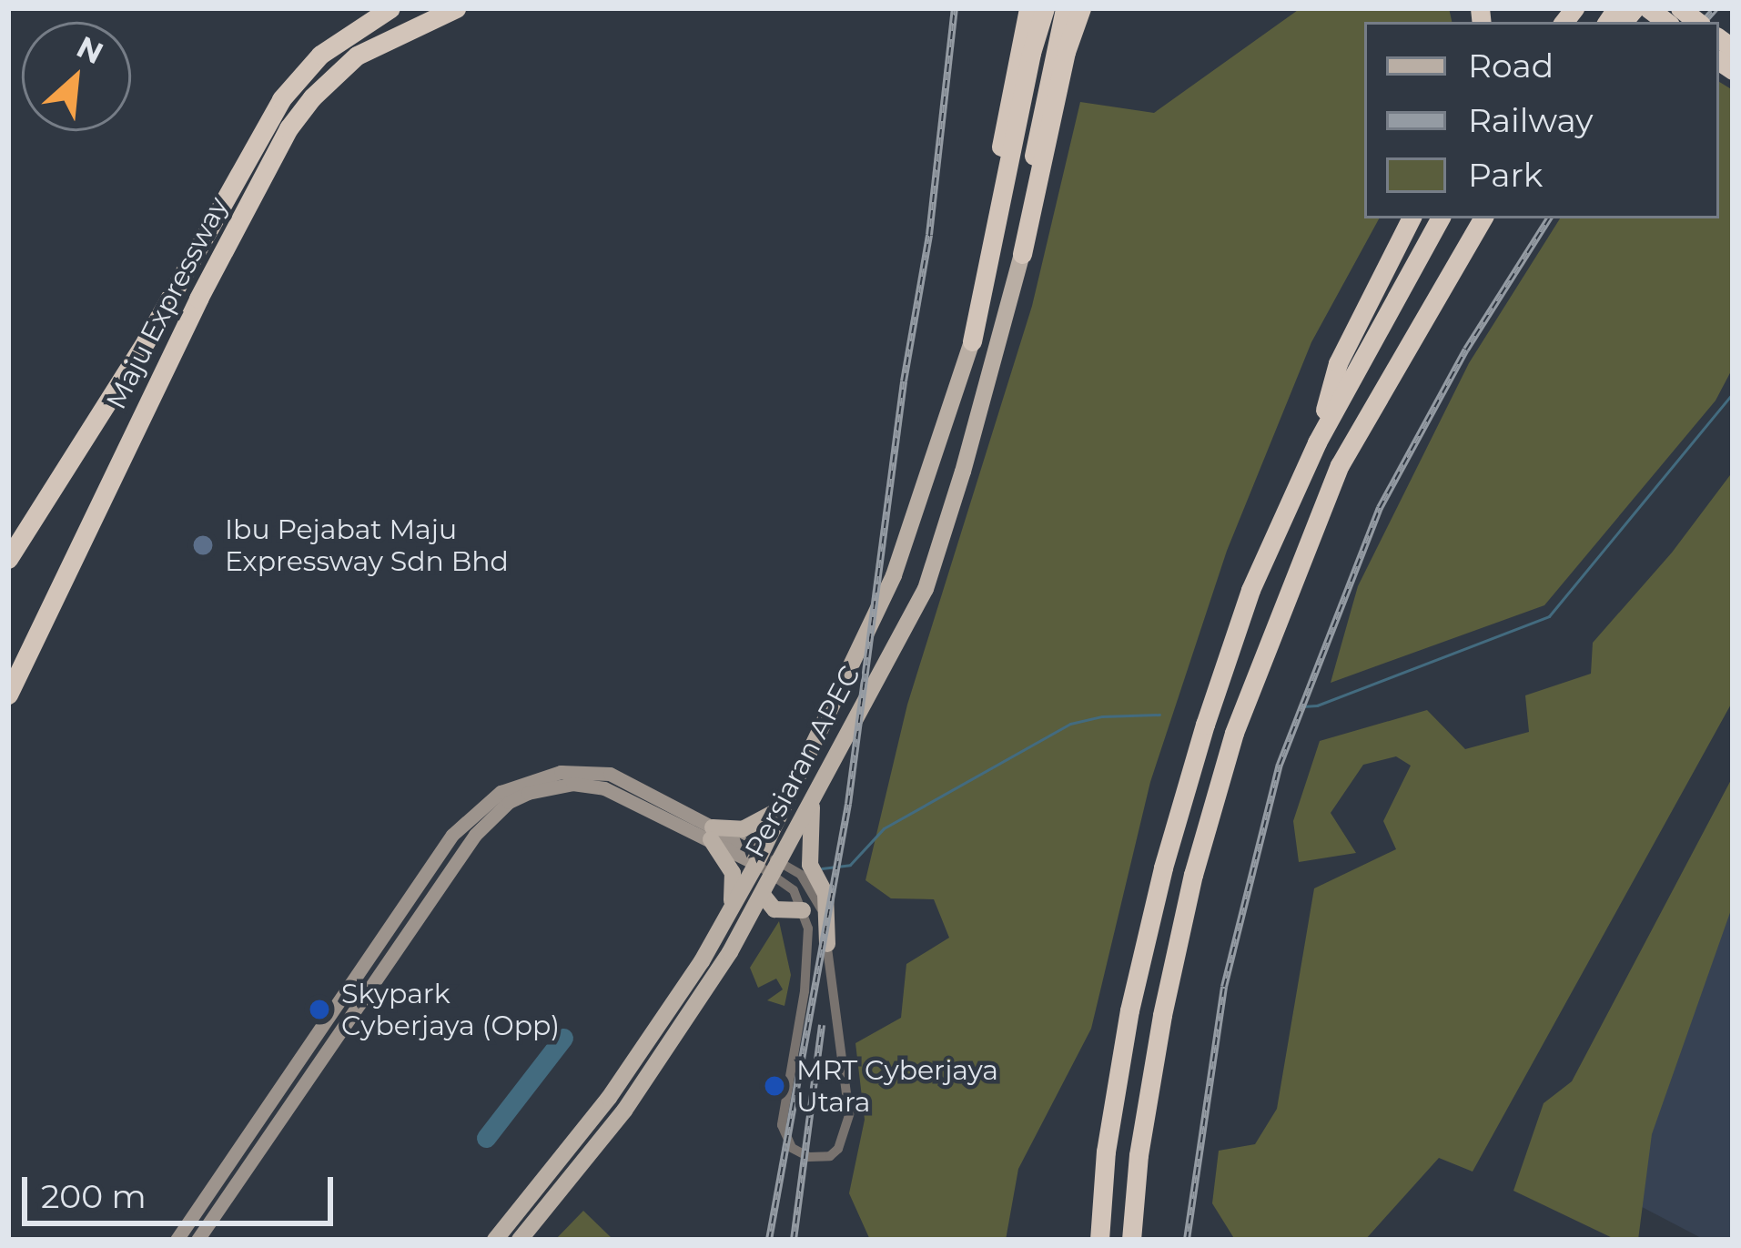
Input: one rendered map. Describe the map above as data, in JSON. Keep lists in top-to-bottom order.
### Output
{
  "streets": {
    "highway": ["Maju Expressway"],
    "main road": ["Persiaran APEC"]
  },
  "places": ["Ibu Pejabat Maju Expressway Sdn Bhd", "Skypark Cyberjaya (Opp)", "MRT Cyberjaya Utara"],
  "legend": ["Road", "Railway", "Park"],
  "scale_bar": "200 m",
  "north": "top right"
}
